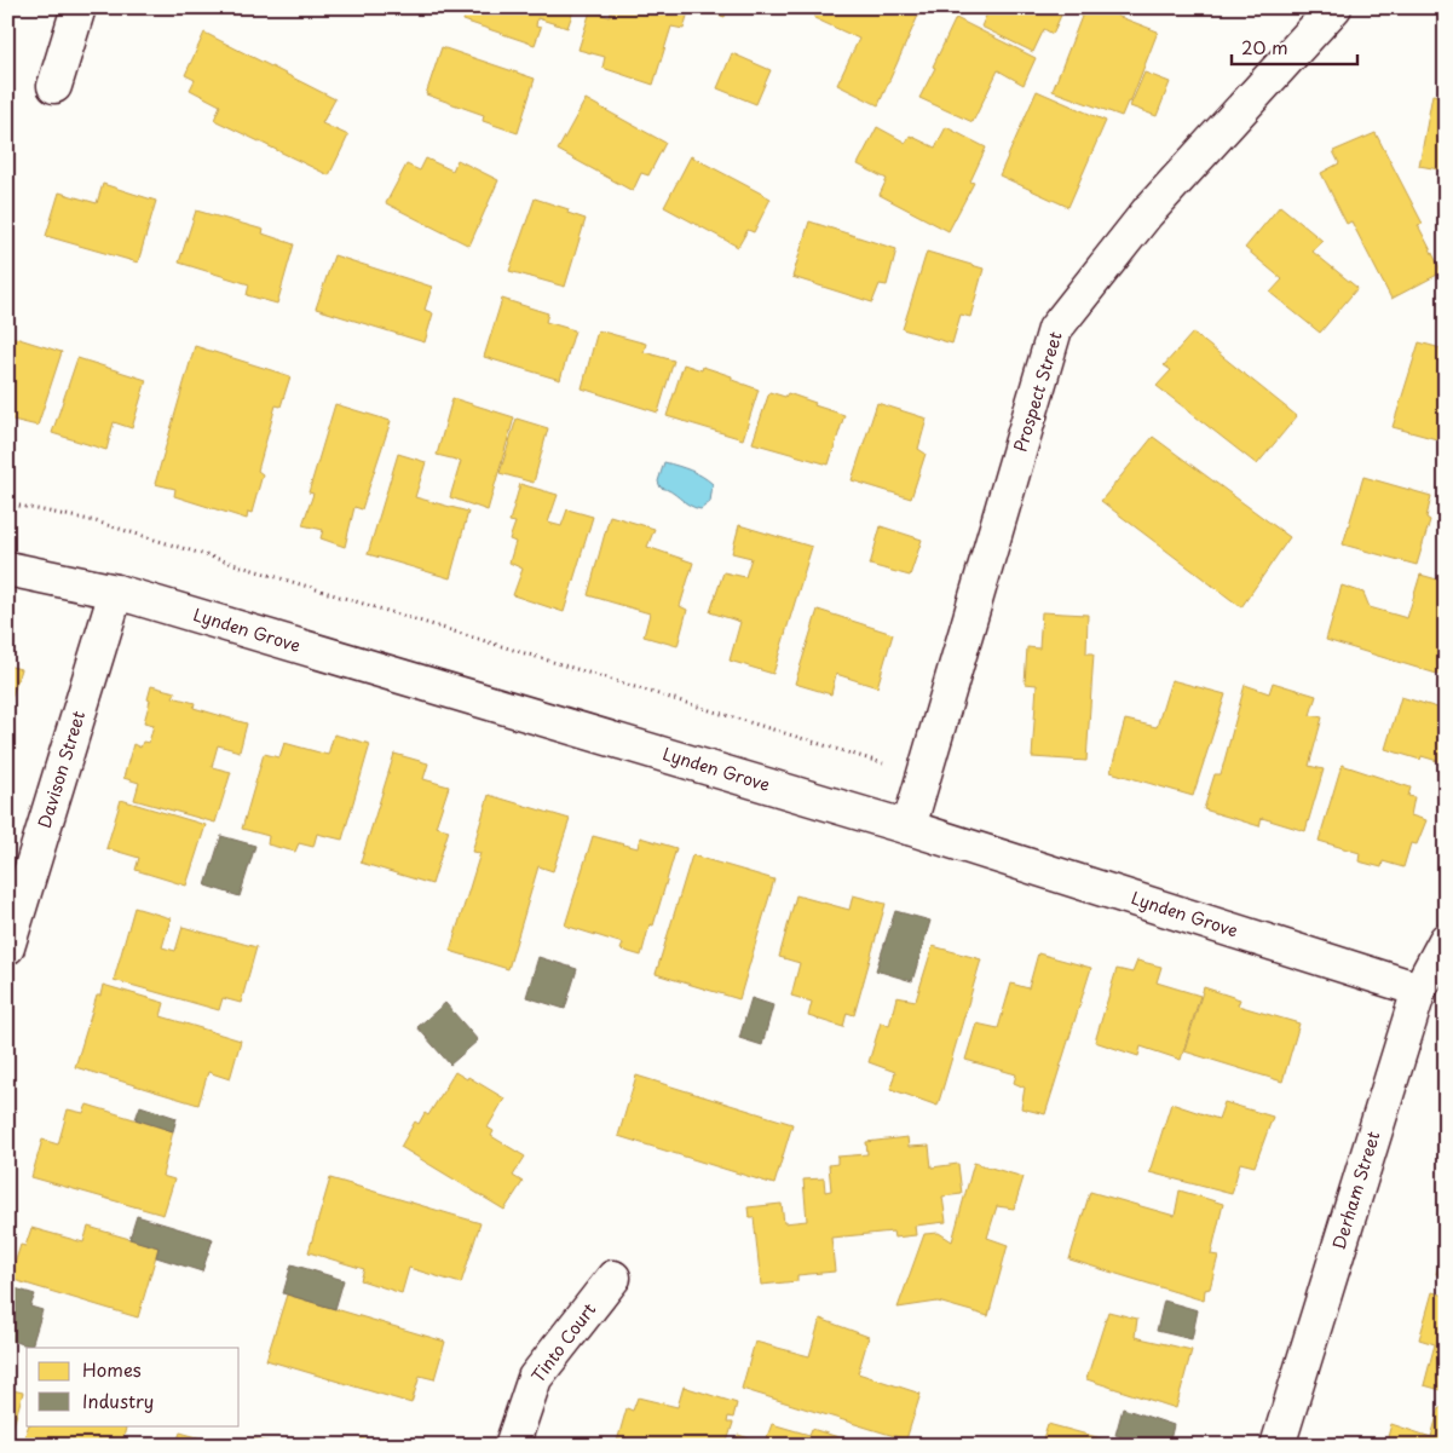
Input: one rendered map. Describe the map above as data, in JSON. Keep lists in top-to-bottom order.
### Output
{
  "streets": {
    "street": [
      "Prospect Street",
      "Lynden Grove",
      "Davison Street",
      "Derham Street",
      "Tinto Court"
    ]
  },
  "crossings": [
    ["Prospect Street", "Lynden Grove"],
    ["Lynden Grove", "Davison Street"],
    ["Lynden Grove", "Derham Street"]
  ],
  "legend": ["Homes", "Industry"],
  "scale_bar": "20 m"
}
